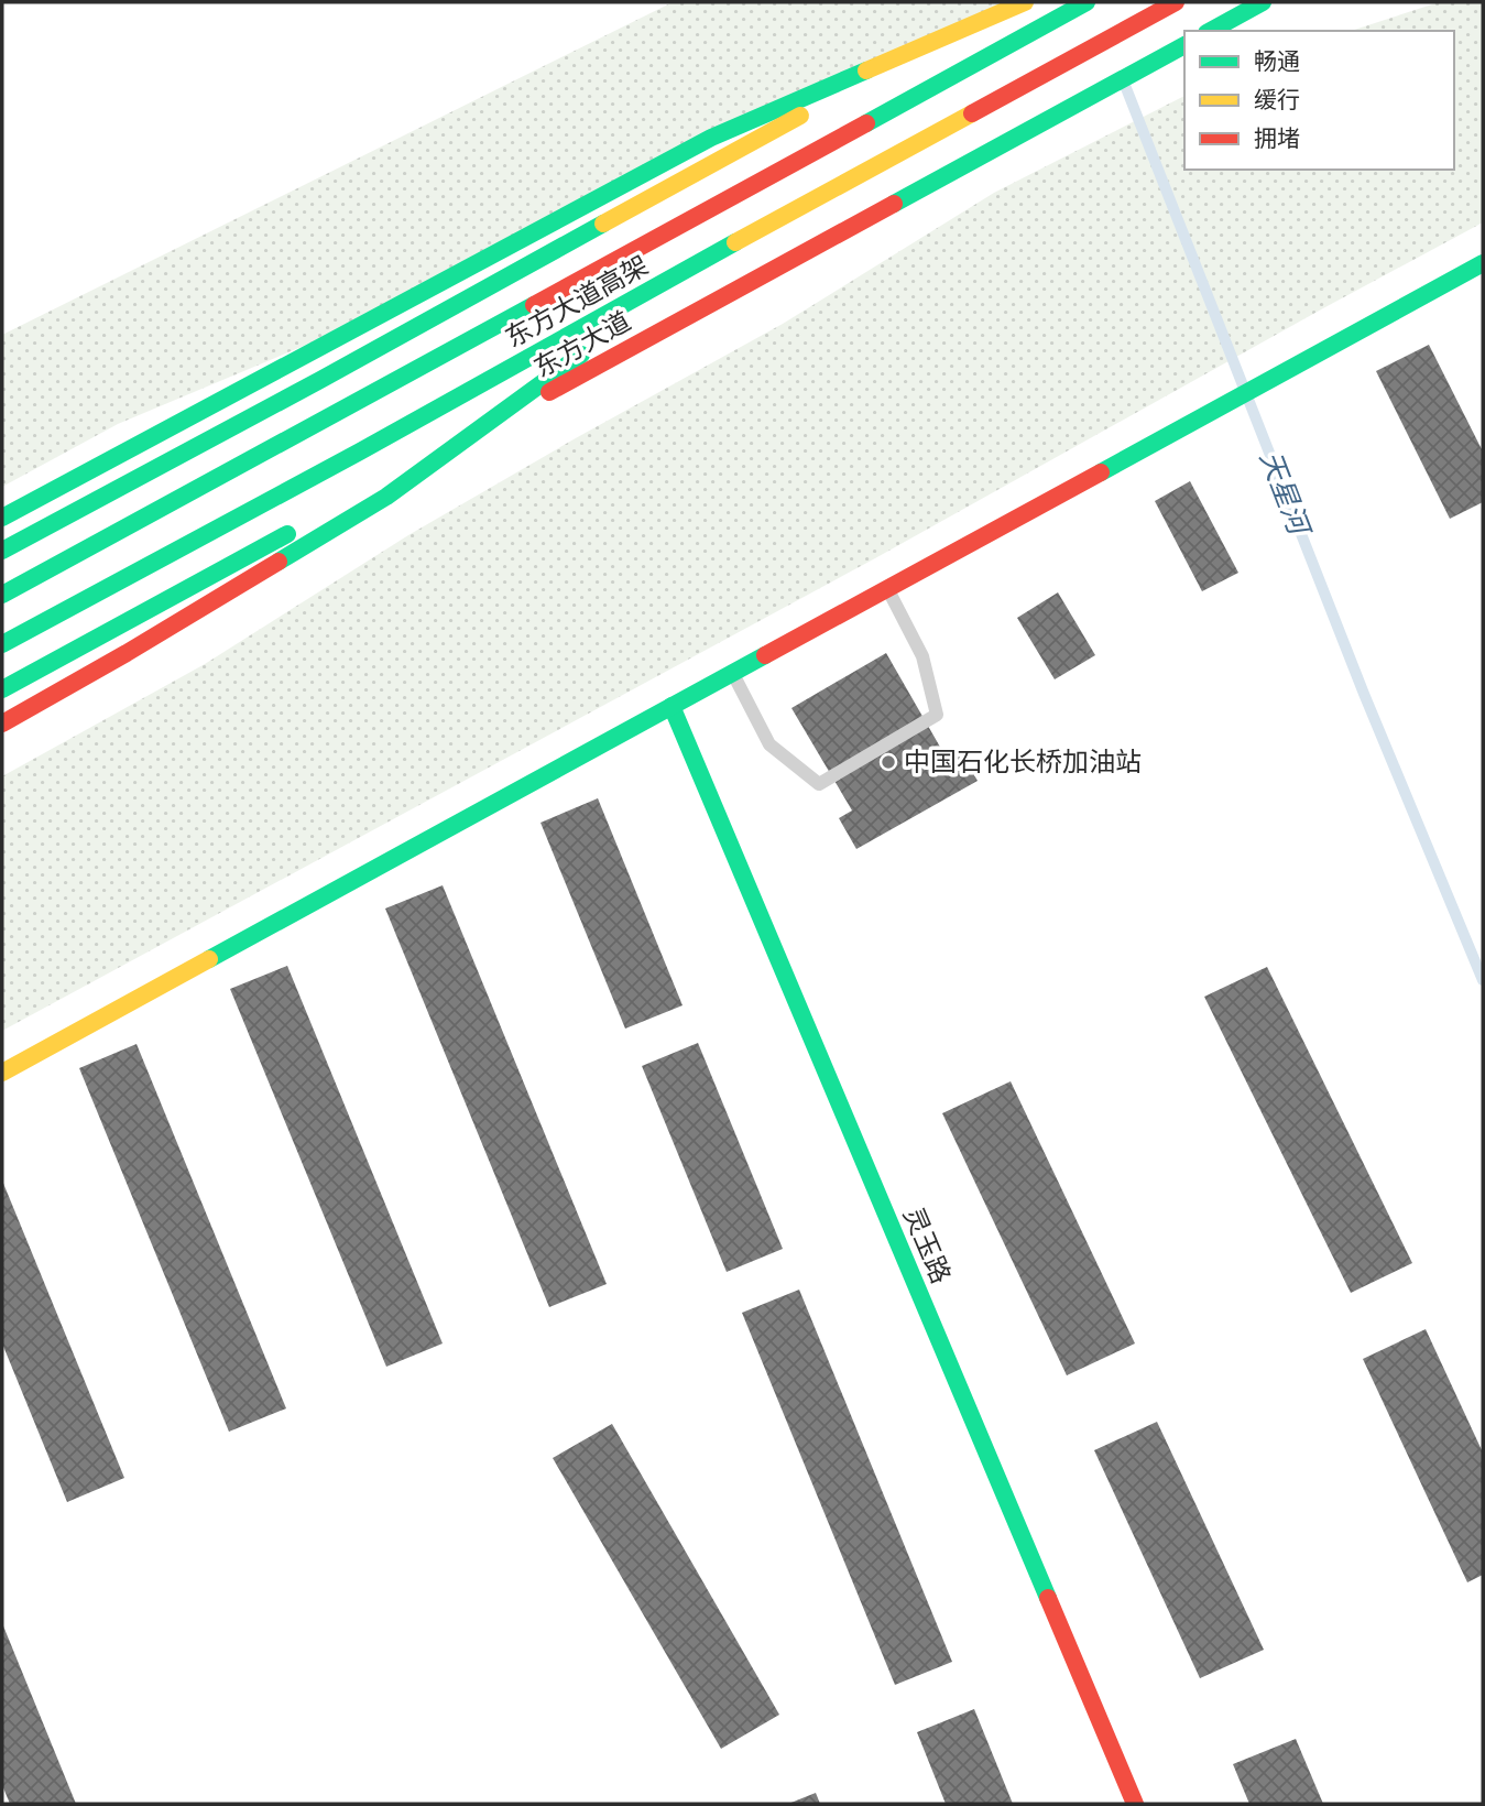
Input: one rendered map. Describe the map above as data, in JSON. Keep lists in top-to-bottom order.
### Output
{
  "streets": {
    "main road": ["东方大道高架", "东方大道", "灵玉路"]
  },
  "water": ["天星河"],
  "places": ["中国石化长桥加油站"],
  "legend": ["畅通", "缓行", "拥堵"]
}
